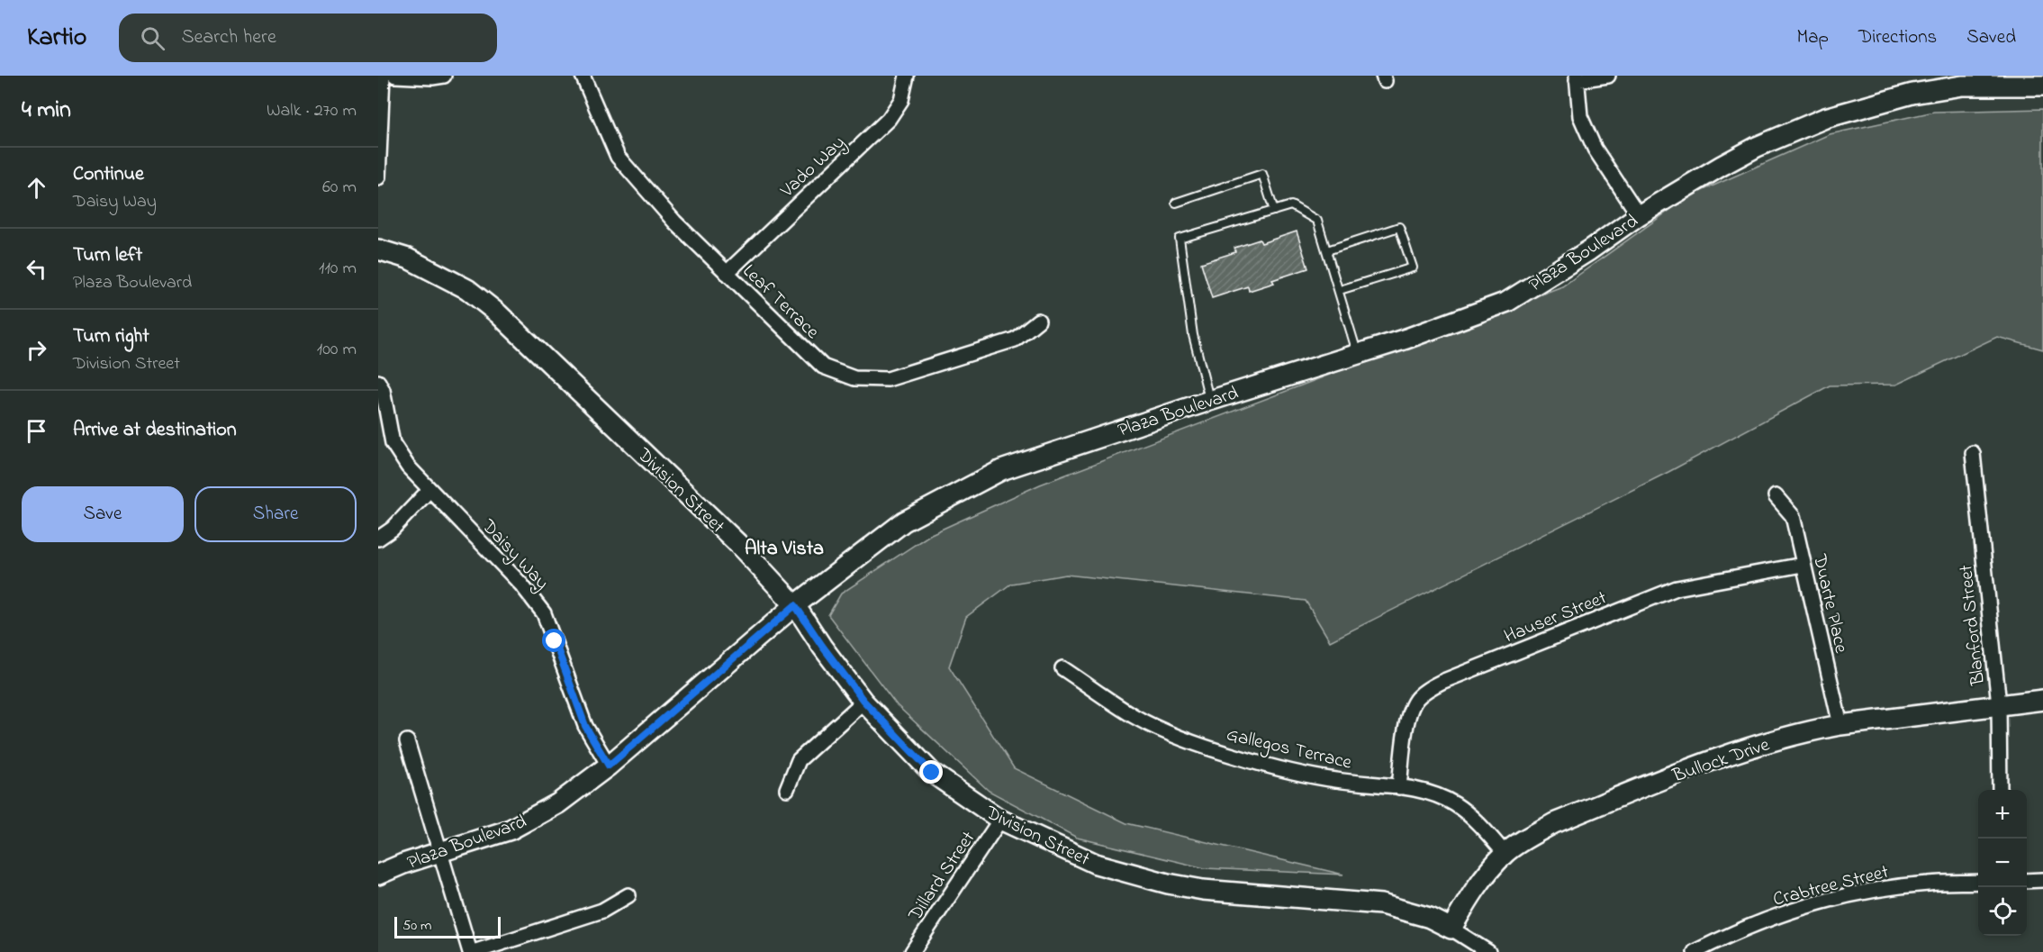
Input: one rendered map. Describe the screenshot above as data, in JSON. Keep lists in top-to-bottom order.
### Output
{
  "streets": {
    "main road": ["Plaza Boulevard", "Division Street", "Bullock Drive"],
    "street": [
      "Vado Way",
      "Leaf Terrace",
      "Daisy Way",
      "Duarte Place",
      "Hauser Street",
      "Blanford Street",
      "Gallegos Terrace",
      "Dillard Street",
      "Crabtree Street"
    ]
  },
  "crossings": [
    ["Vado Way", "Leaf Terrace"],
    ["Plaza Boulevard", "Division Street"],
    ["Plaza Boulevard", "Daisy Way"],
    ["Division Street", "Bullock Drive"],
    ["Division Street", "Dillard Street"],
    ["Duarte Place", "Hauser Street"],
    ["Duarte Place", "Bullock Drive"],
    ["Hauser Street", "Gallegos Terrace"],
    ["Blanford Street", "Bullock Drive"],
    ["Gallegos Terrace", "Bullock Drive"]
  ],
  "districts": ["Alta Vista"],
  "scale_bar": "50 m",
  "page": {
    "header": "Kartio",
    "search": "Search here",
    "nav": ["Map", "Directions", "Saved"],
    "heading": ["4 min", "Walk · 270 m"],
    "list": [
      ["Continue", "Daisy Way", "60 m"],
      ["Turn left", "Plaza Boulevard", "110 m"],
      ["Turn right", "Division Street", "100 m"],
      "Arrive at destination"
    ],
    "buttons": ["Save", "Share"],
    "map_buttons": ["+", "−"],
    "scale": "50 m"
  }
}
